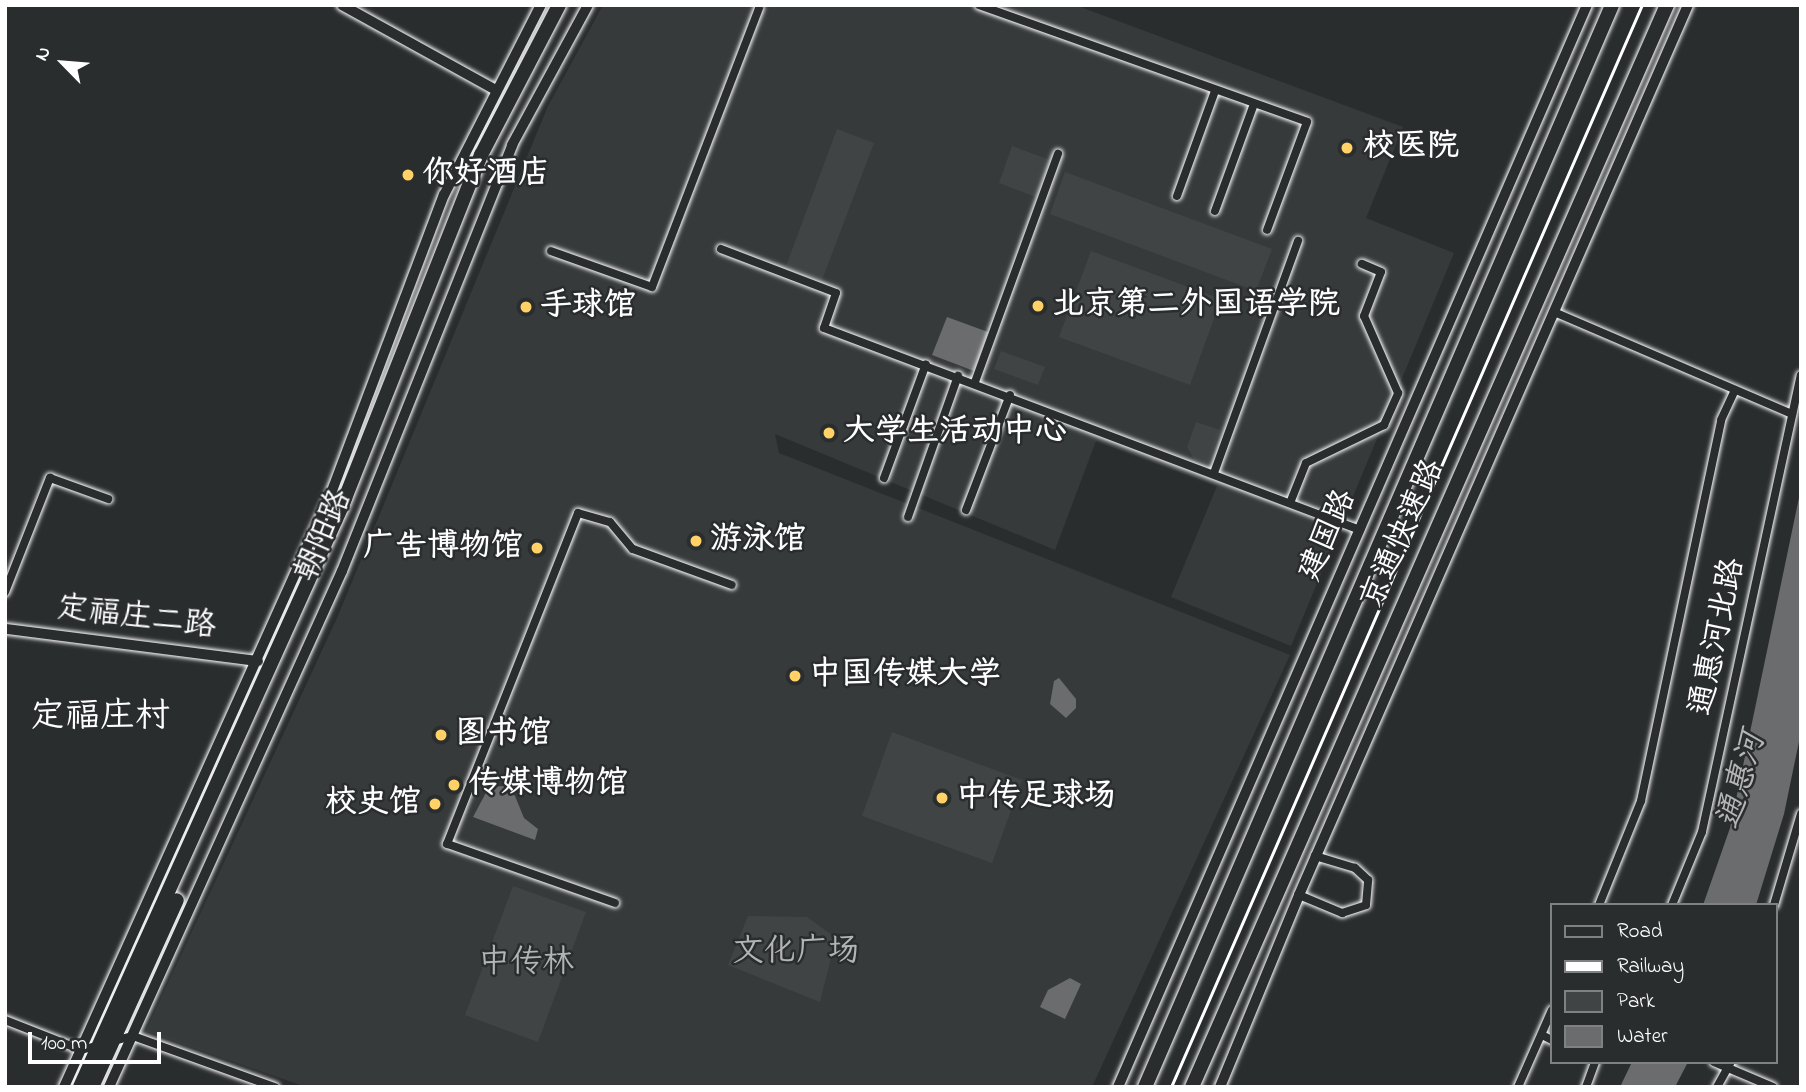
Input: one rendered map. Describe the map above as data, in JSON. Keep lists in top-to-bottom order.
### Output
{
  "streets": {
    "highway": ["京通快速路", "朝阳路"],
    "street": ["建国路", "定福庄二路", "通惠河北路"]
  },
  "crossings": [
    ["朝阳路", "定福庄二路"]
  ],
  "districts": ["定福庄村"],
  "water": ["通惠河"],
  "parks": ["文化广场", "中传林"],
  "places": [
    "校医院",
    "你好酒店",
    "北京第二外国语学院",
    "手球馆",
    "大学生活动中心",
    "游泳馆",
    "广告博物馆",
    "中国传媒大学",
    "图书馆",
    "传媒博物馆",
    "中传足球场",
    "校史馆"
  ],
  "legend": [
    "Road",
    "Railway",
    "Park",
    "Water"
  ],
  "scale_bar": "100 m",
  "north": "top left"
}
